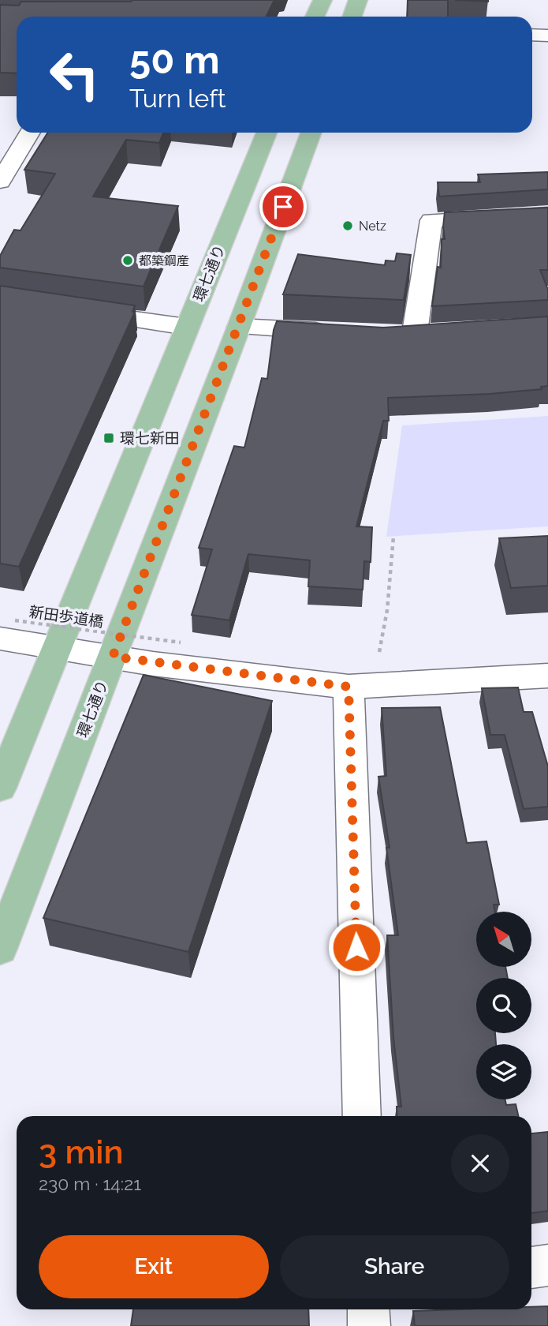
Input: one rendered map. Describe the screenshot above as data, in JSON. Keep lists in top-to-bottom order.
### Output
{
  "streets": {
    "main road": ["環七通り"],
    "path": ["新田歩道橋"]
  },
  "places": {
    "other": ["Netz", "都築鋼産"],
    "transit": ["環七新田"]
  },
  "north": "top left",
  "page": {
    "turn": ["50 m", "Turn left"],
    "heading": ["3 min", "230 m · 14:21"],
    "buttons": ["Exit", "Share"]
  }
}
